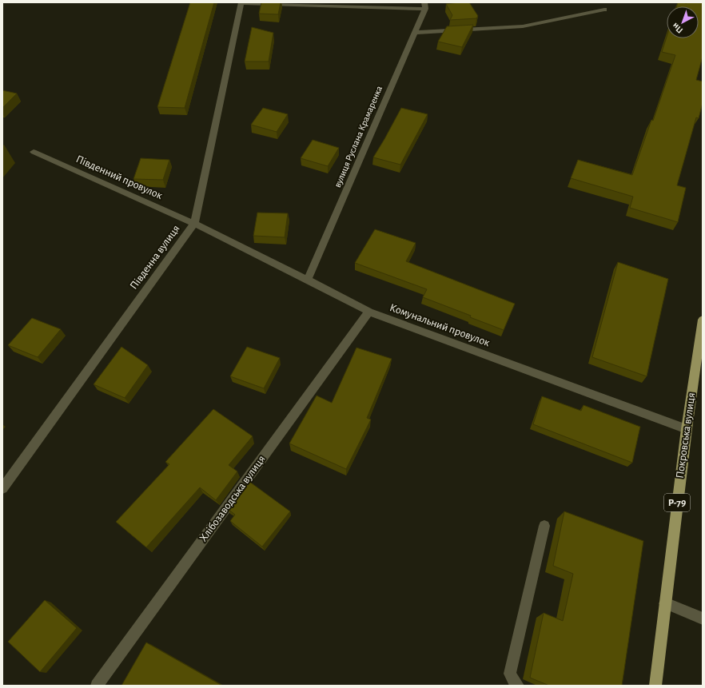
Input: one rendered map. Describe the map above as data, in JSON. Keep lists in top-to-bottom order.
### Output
{
  "streets": {
    "main road": ["Покровська вулиця", "Р-79"],
    "street": [
      "вулиця Руслана Крамаренка",
      "Південний провулок",
      "Південна вулиця",
      "Комунальний провулок",
      "Хлібозаводська вулиця"
    ]
  },
  "crossings": [
    ["вулиця Руслана Крамаренка", "Комунальний провулок"],
    ["Південний провулок", "Південна вулиця"],
    ["Південний провулок", "Комунальний провулок"],
    ["Південна вулиця", "Комунальний провулок"],
    ["Комунальний провулок", "Покровська вулиця"],
    ["Комунальний провулок", "Хлібозаводська вулиця"]
  ],
  "north": "bottom left"
}
